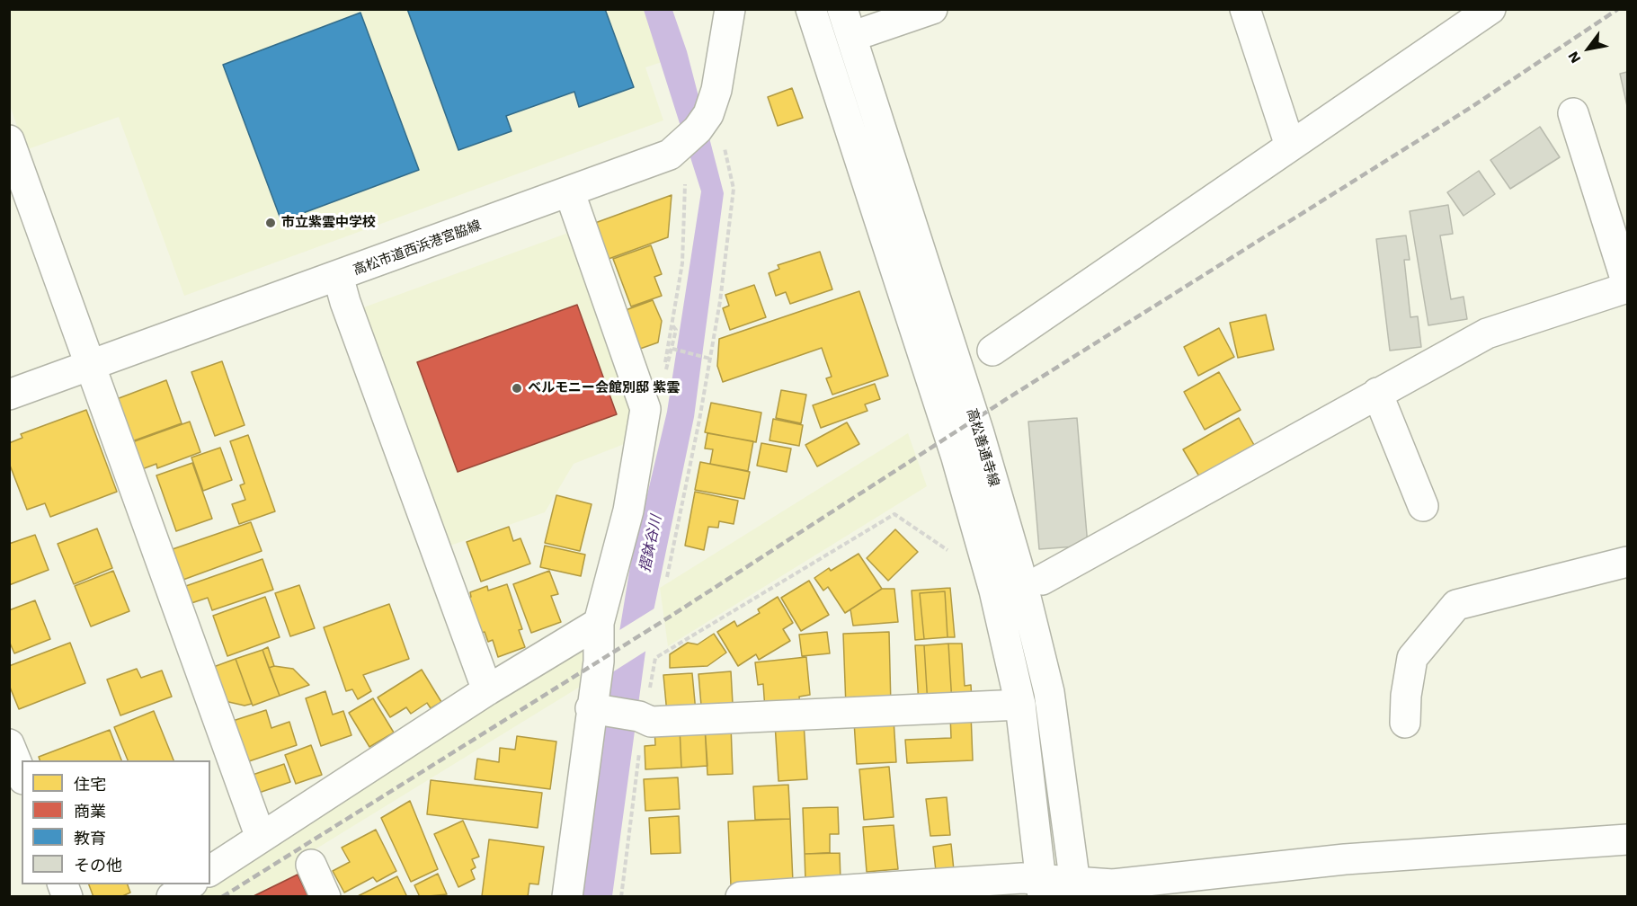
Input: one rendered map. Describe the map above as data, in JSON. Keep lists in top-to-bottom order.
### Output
{
  "streets": {
    "street": ["高松市道西浜港宮脇線", "高松善通寺線"]
  },
  "water": ["摺鉢谷川"],
  "places": ["市立紫雲中学校", "ベルモニー会館別邸 紫雲"],
  "legend": [
    "住宅",
    "商業",
    "教育",
    "その他"
  ],
  "north": "bottom left"
}
